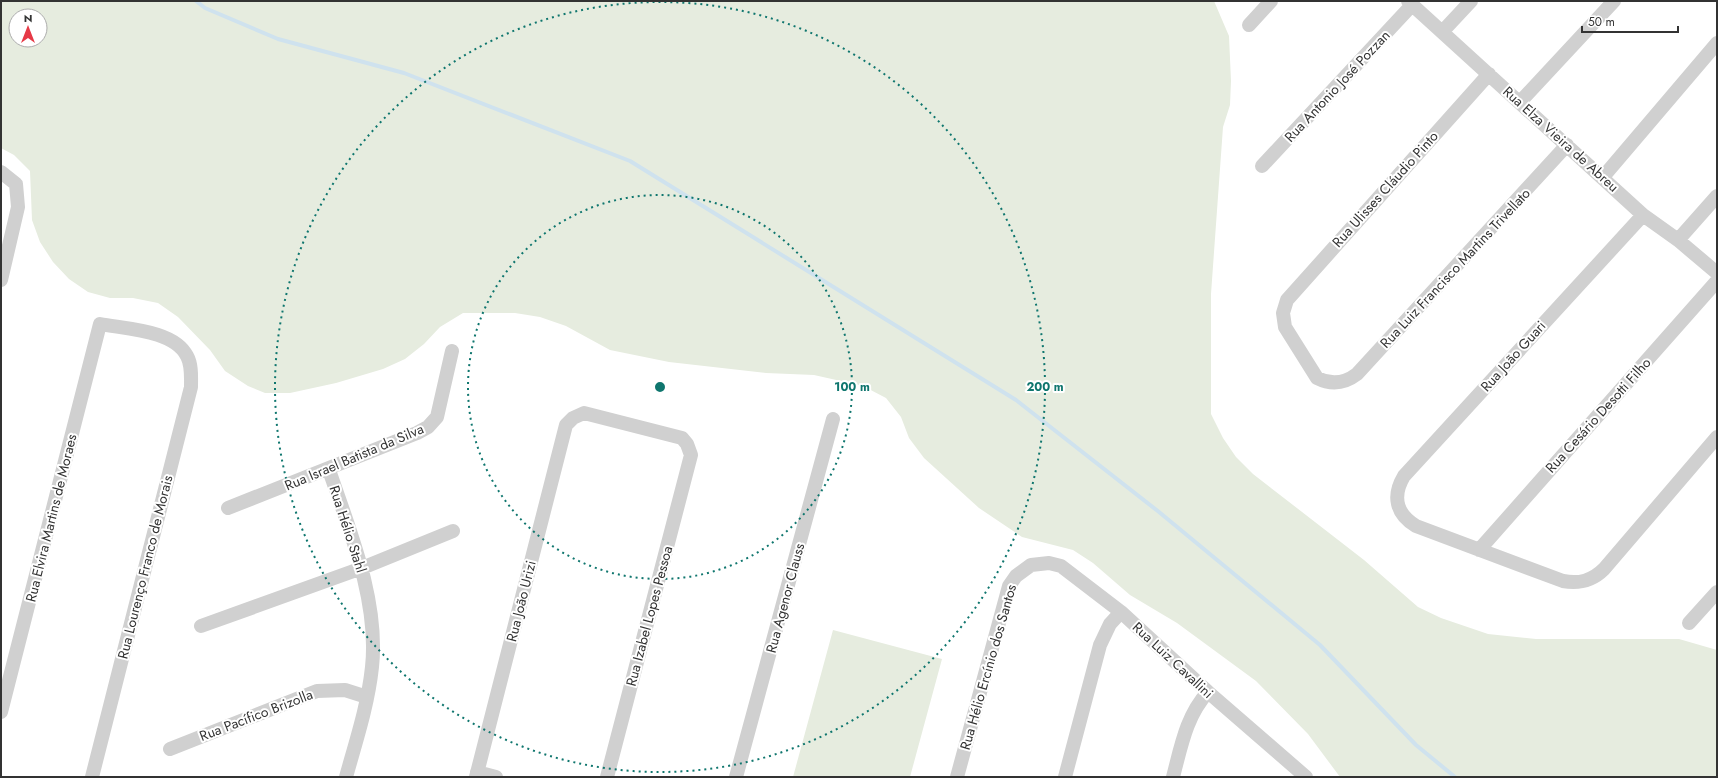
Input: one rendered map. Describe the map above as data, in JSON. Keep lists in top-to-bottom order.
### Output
{
  "streets": {
    "street": [
      "Rua Antonio José Pozzan",
      "Rua Elza Vieira de Abreu",
      "Rua Ulisses Cláudio Pinto",
      "Rua Luiz Francisco Martins Trivellato",
      "Rua João Guari",
      "Rua Cesário Desotti Filho",
      "Rua Israel Batista da Silva",
      "Rua Elvira Martins de Moraes",
      "Rua Hélio Stahl",
      "Rua Lourenço Franco de Morais",
      "Rua Agenor Clauss",
      "Rua João Urizi",
      "Rua Izabel Lopes Pessoa",
      "Rua Luiz Cavallini",
      "Rua Hélio Ercínio dos Santos",
      "Rua Pacífico Brizolla"
    ]
  },
  "crossings": [
    ["Rua Antonio José Pozzan", "Rua Elza Vieira de Abreu"],
    ["Rua Elza Vieira de Abreu", "Rua Ulisses Cláudio Pinto"],
    ["Rua Elza Vieira de Abreu", "Rua Luiz Francisco Martins Trivellato"],
    ["Rua Elza Vieira de Abreu", "Rua João Guari"],
    ["Rua Ulisses Cláudio Pinto", "Rua Luiz Francisco Martins Trivellato"],
    ["Rua João Guari", "Rua Cesário Desotti Filho"],
    ["Rua Israel Batista da Silva", "Rua Hélio Stahl"],
    ["Rua Elvira Martins de Moraes", "Rua Lourenço Franco de Morais"],
    ["Rua Hélio Stahl", "Rua Pacífico Brizolla"],
    ["Rua João Urizi", "Rua Izabel Lopes Pessoa"],
    ["Rua Luiz Cavallini", "Rua Hélio Ercínio dos Santos"]
  ],
  "scale_bar": "50 m",
  "north": "top",
  "rings": ["100 m", "200 m"]
}
